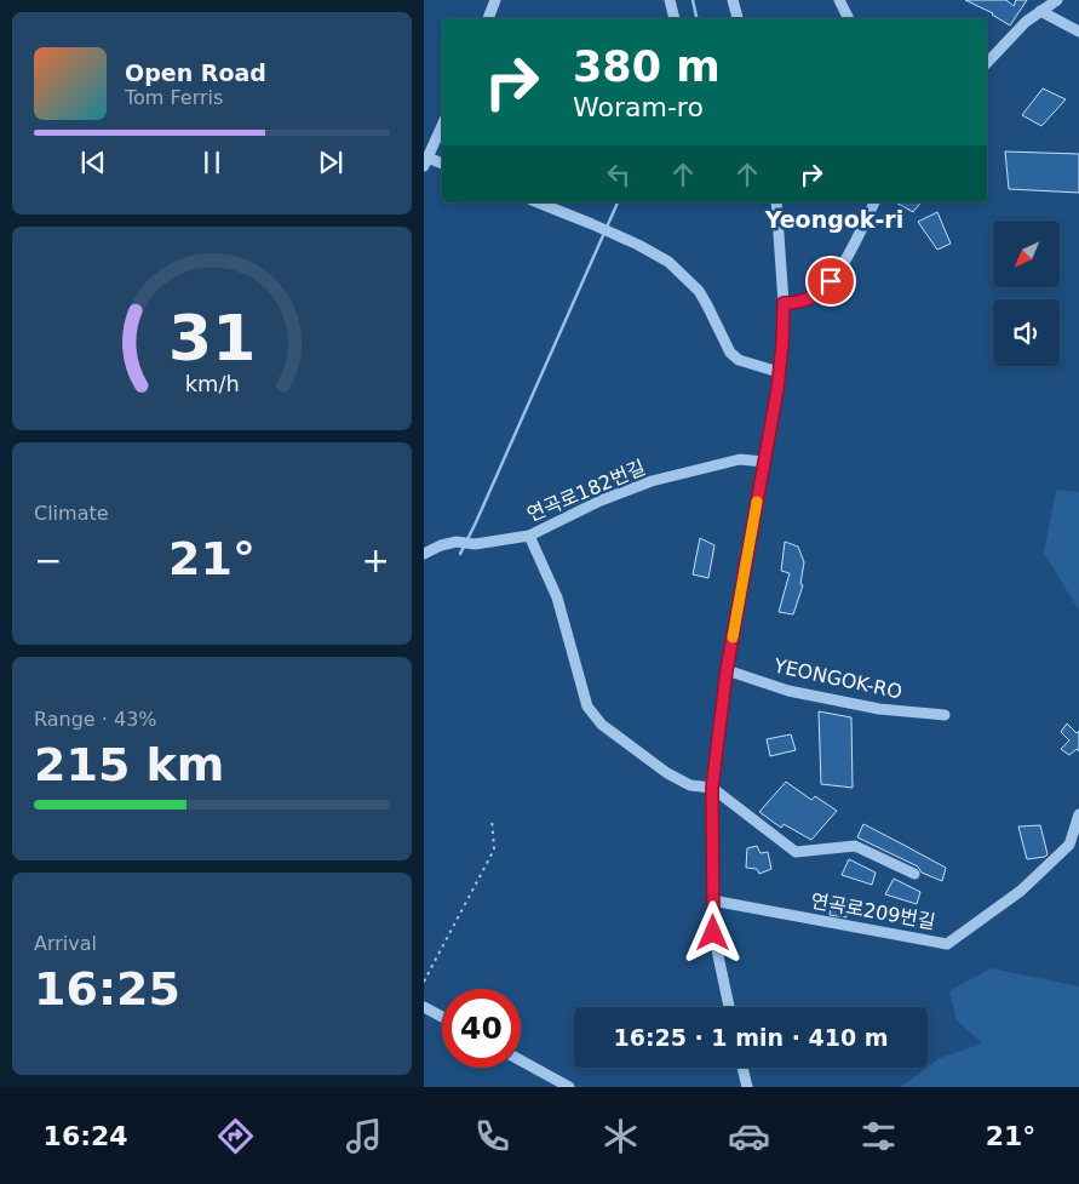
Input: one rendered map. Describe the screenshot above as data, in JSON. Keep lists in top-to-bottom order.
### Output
{
  "streets": {
    "street": ["연곡로182번길", "YEONGOK-RO", "연곡로209번길"]
  },
  "districts": ["Yeongok-ri"],
  "north": "bottom left",
  "page": {
    "turn": ["380 m", "Woram-ro"],
    "song": ["Open Road", "Tom Ferris"],
    "tile": [
      "Climate",
      ["Range · 43%", "215 km"],
      ["Arrival", "16:25"]
    ],
    "heat": ["−", "21°", "+"],
    "limit": "40",
    "trip": "16:25 · 1 min · 410 m",
    "tabs": ["16:24", "21°"],
    "gauge": ["31", "km/h"]
  }
}
